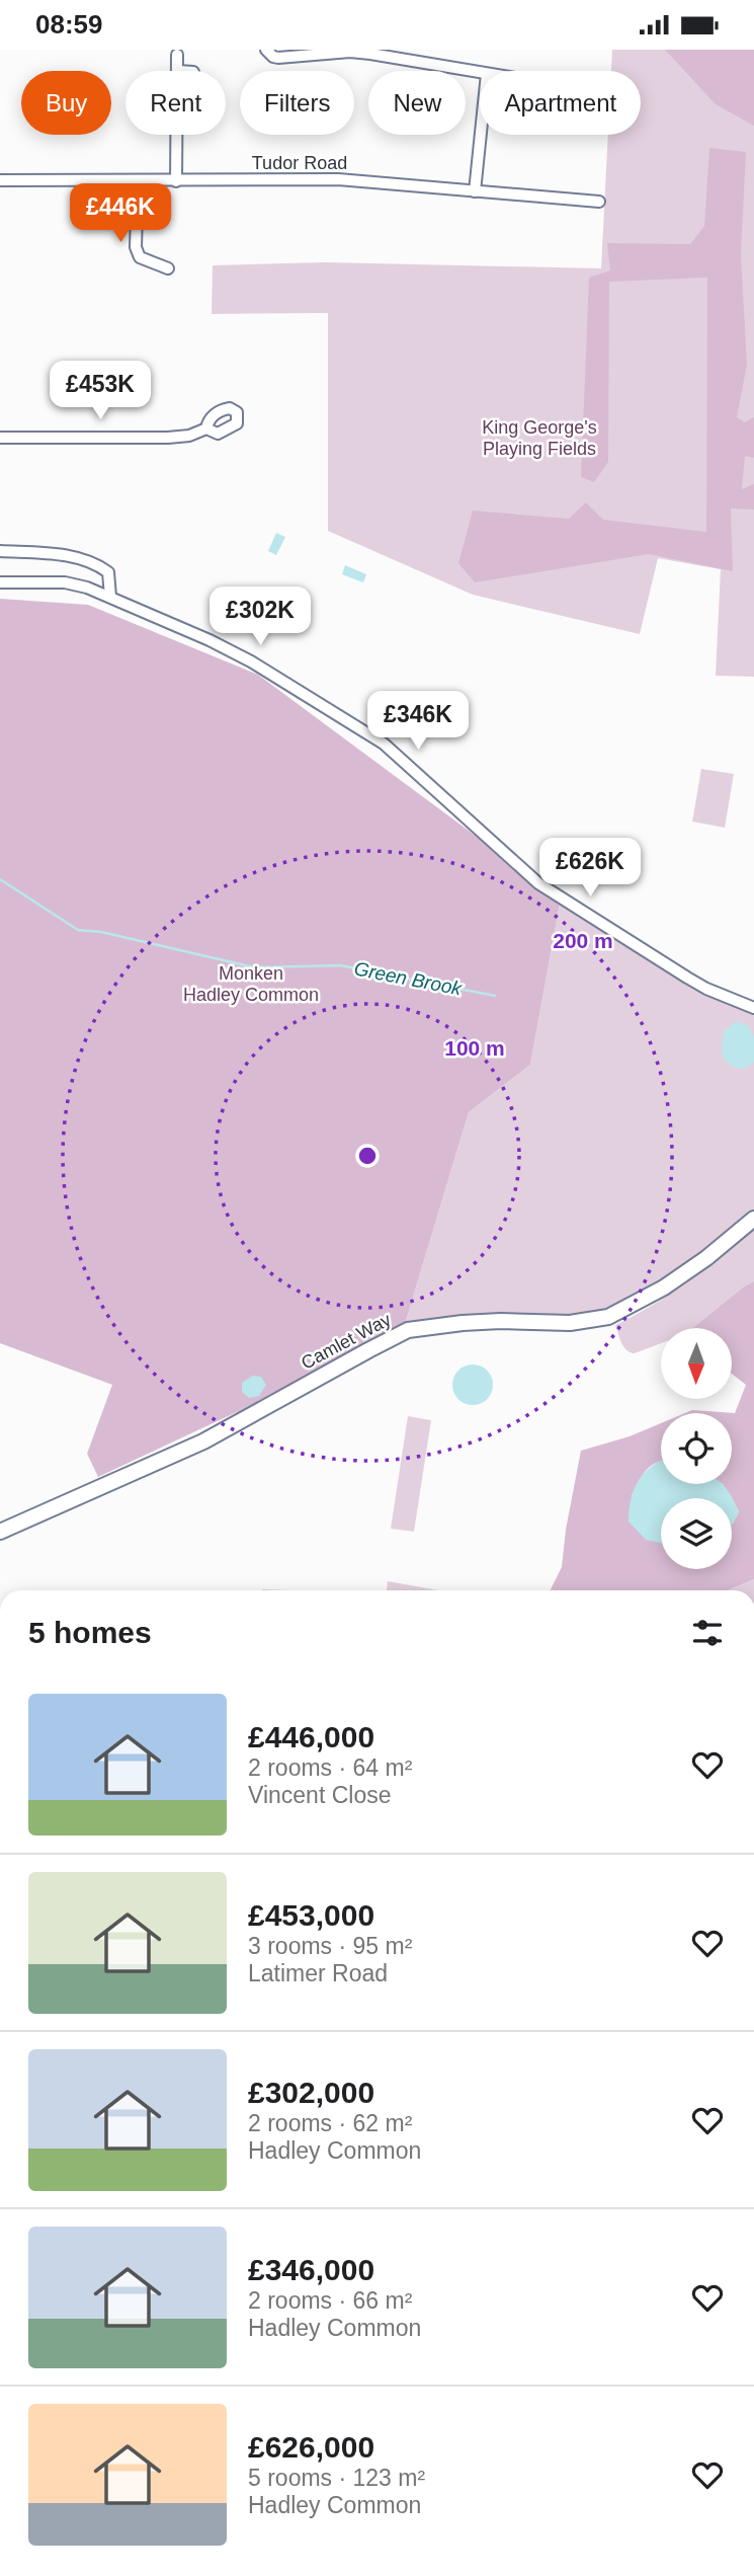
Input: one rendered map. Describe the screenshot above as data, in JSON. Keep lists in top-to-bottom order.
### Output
{
  "streets": {
    "street": ["Tudor Road", "Camlet Way"]
  },
  "water": ["Green Brook"],
  "parks": ["King George's Playing Fields", "Monken Hadley Common"],
  "north": "bottom",
  "page": {
    "status": "08:59",
    "chip": [
      "Buy",
      "Rent",
      "Filters",
      "New",
      "Apartment"
    ],
    "price": [
      "£446K",
      "£453K",
      "£302K",
      "£346K",
      "£626K"
    ],
    "heading": "5 homes",
    "list": [
      {
        "name": "£446,000",
        "note": "2 rooms · 64 m² · Vincent Close"
      },
      {
        "name": "£453,000",
        "note": "3 rooms · 95 m² · Latimer Road"
      },
      {
        "name": "£302,000",
        "note": "2 rooms · 62 m² · Hadley Common"
      },
      {
        "name": "£346,000",
        "note": "2 rooms · 66 m² · Hadley Common"
      },
      {
        "name": "£626,000",
        "note": "5 rooms · 123 m² · Hadley Common"
      }
    ]
  },
  "rings": ["200 m", "100 m"]
}
